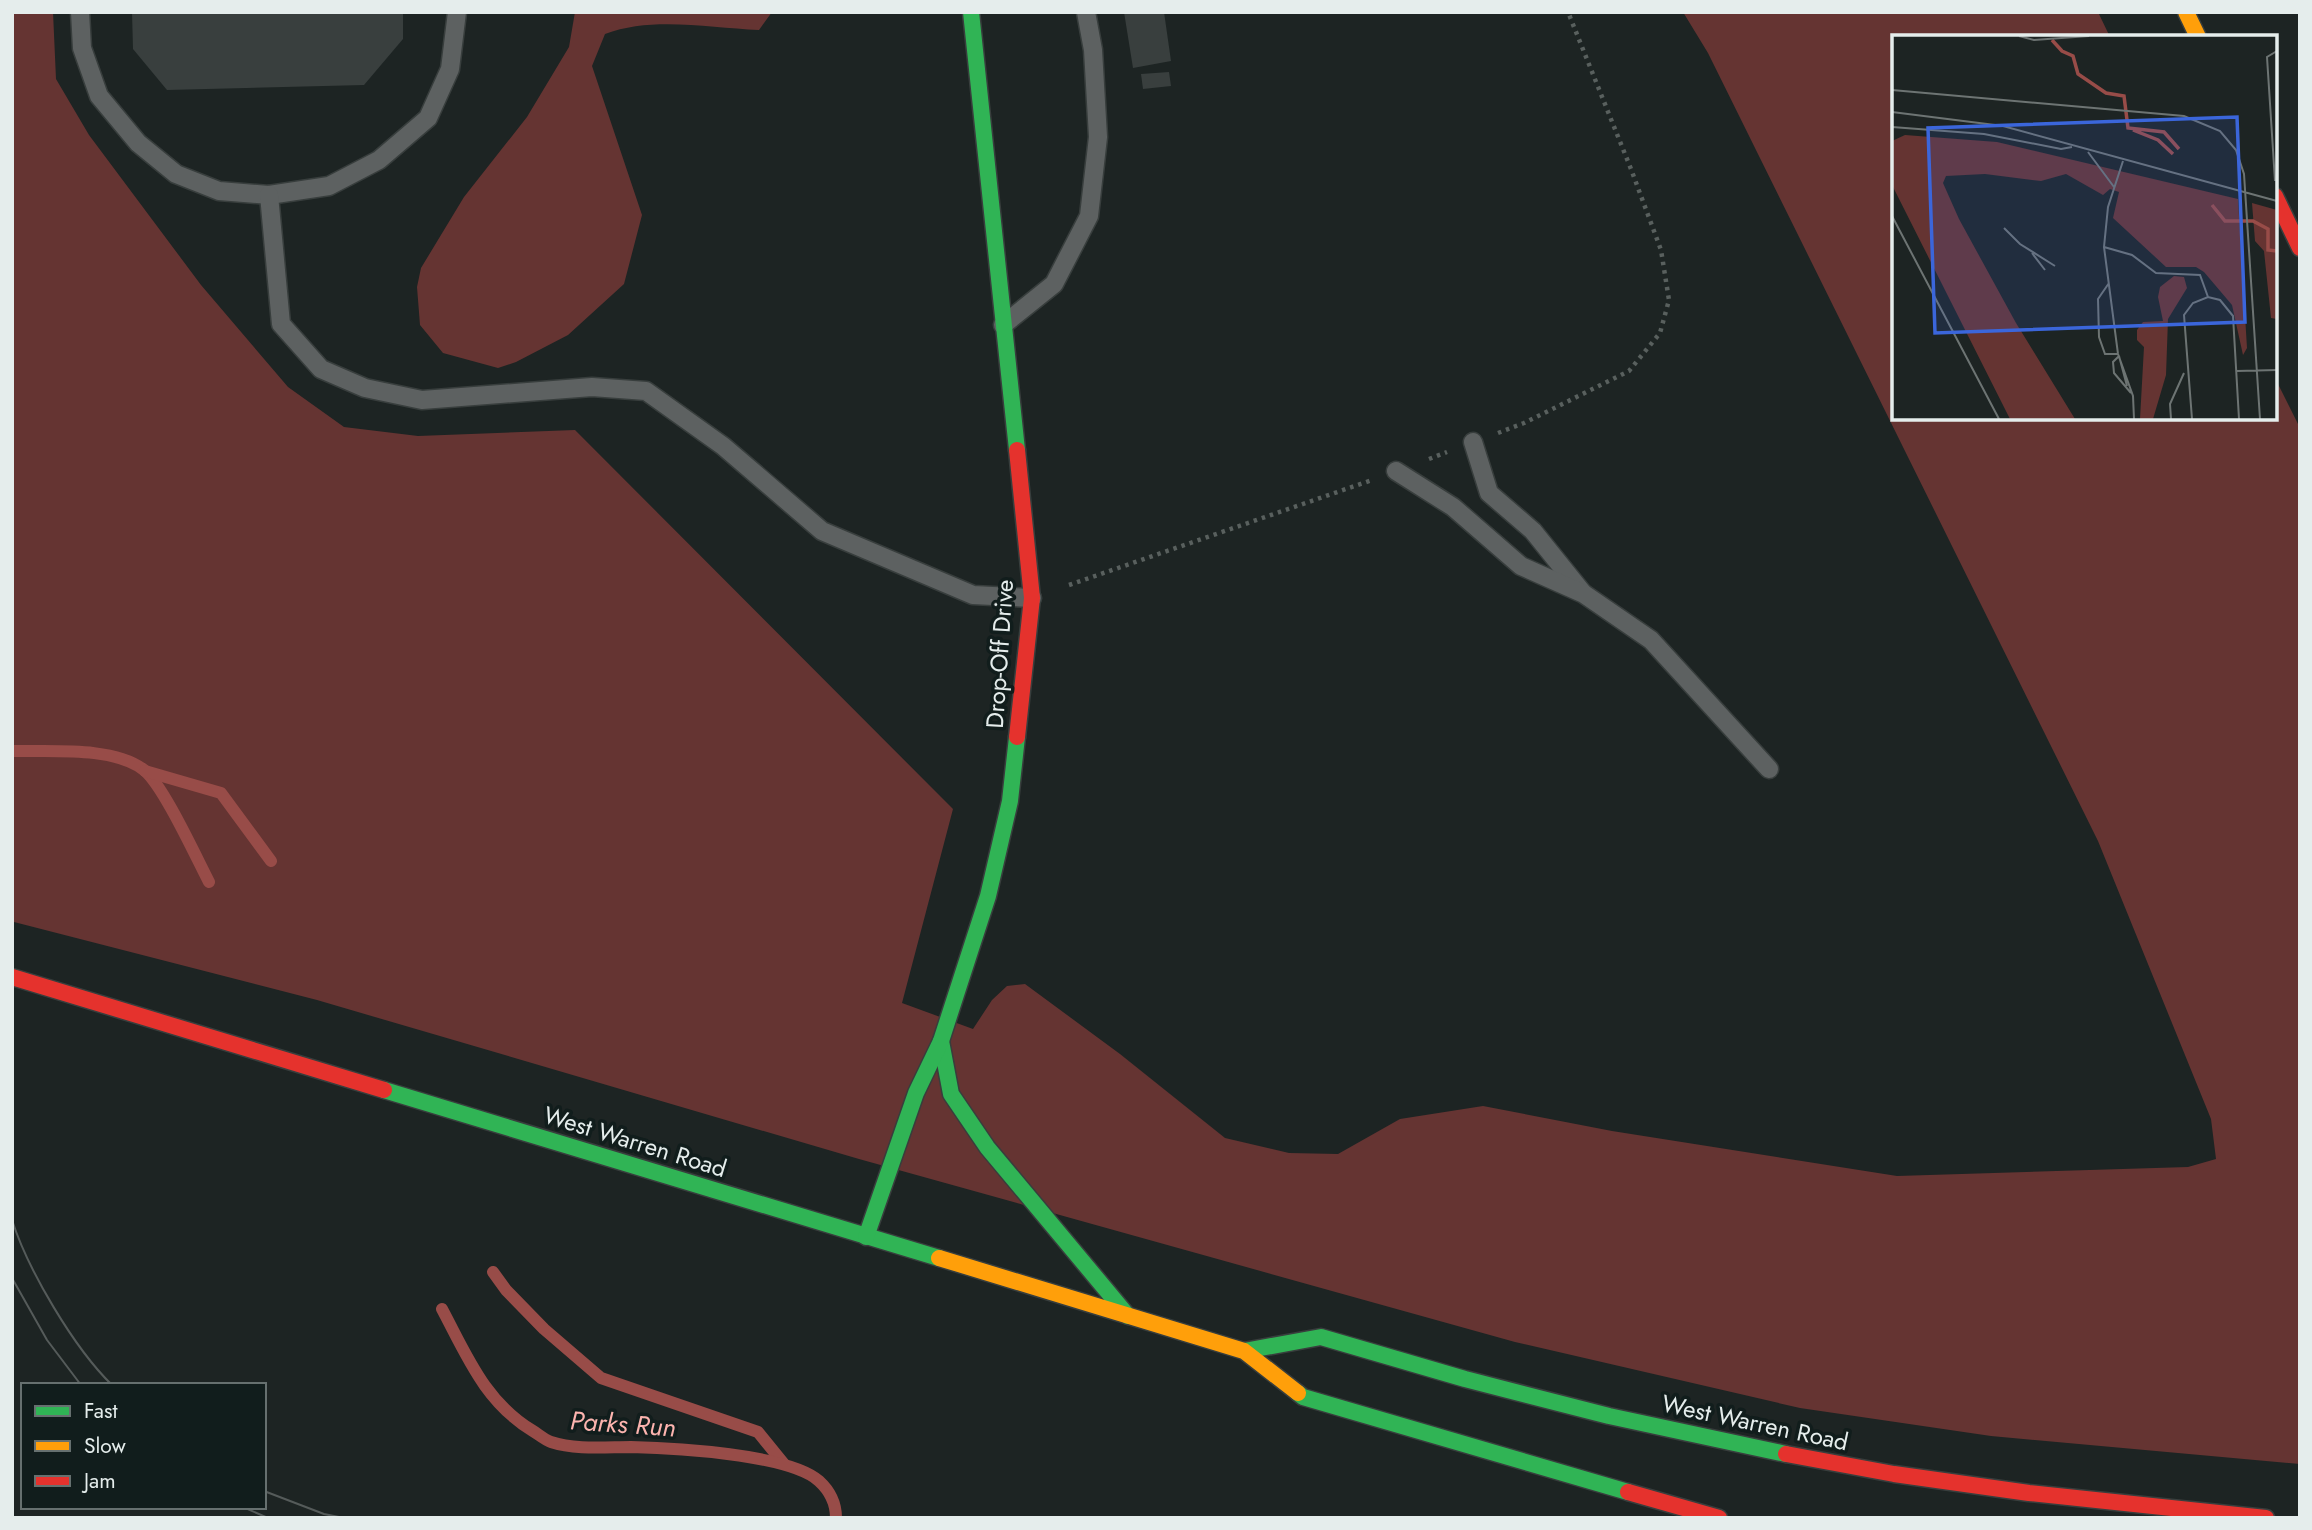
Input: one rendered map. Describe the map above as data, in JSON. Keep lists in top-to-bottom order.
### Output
{
  "streets": {
    "main road": ["Drop-Off Drive", "West Warren Road"]
  },
  "crossings": [
    ["Drop-Off Drive", "West Warren Road"]
  ],
  "water": ["Parks Run"],
  "legend": ["Fast", "Slow", "Jam"]
}
